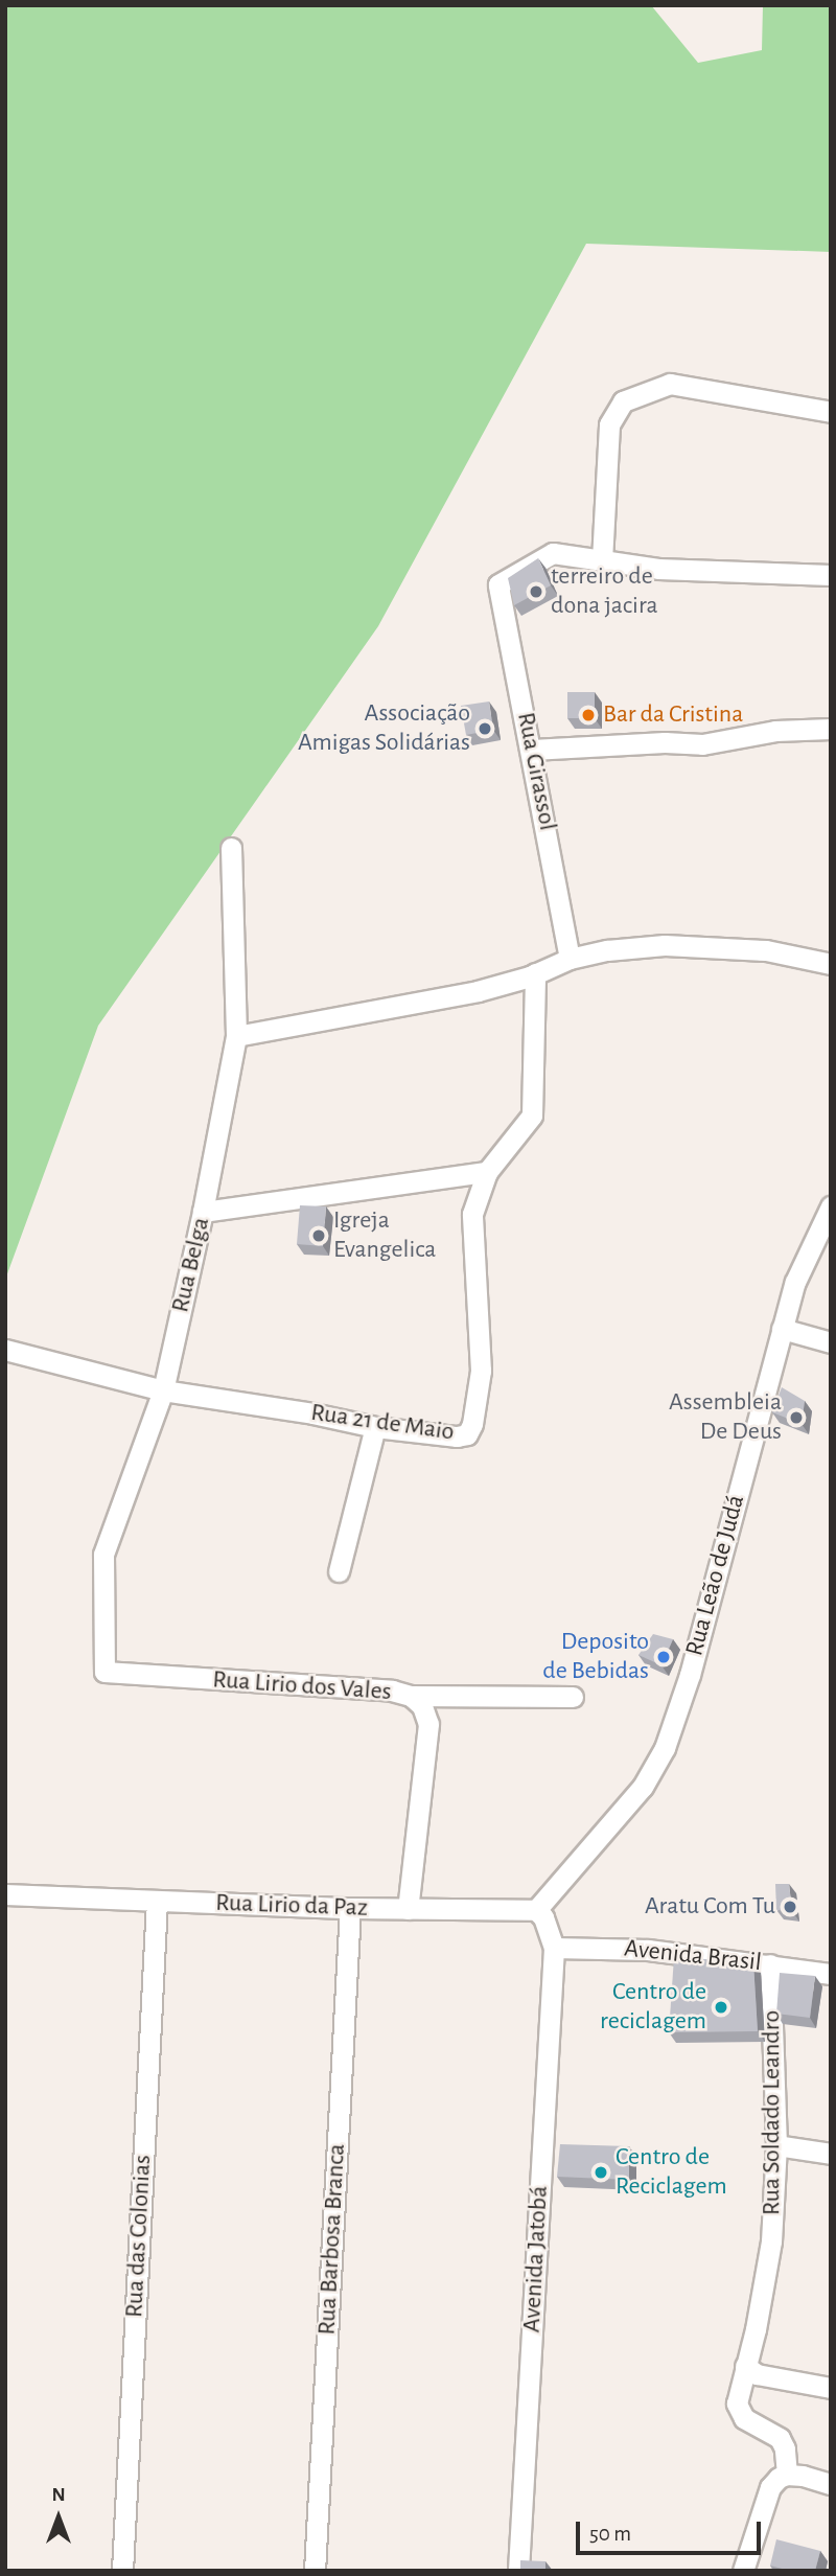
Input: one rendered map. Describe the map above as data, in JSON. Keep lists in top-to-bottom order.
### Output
{
  "streets": {
    "street": [
      "Rua Girassol",
      "Rua Belga",
      "Rua 21 de Maio",
      "Rua Leão de Judá",
      "Rua Lirio dos Vales",
      "Rua Lirio da Paz",
      "Avenida Brasil",
      "Rua Soldado Leandro",
      "Rua das Colonias",
      "Rua Barbosa Branca",
      "Avenida Jatobá"
    ]
  },
  "crossings": [
    ["Rua Belga", "Rua 21 de Maio"],
    ["Rua Belga", "Rua Lirio dos Vales"],
    ["Rua Leão de Judá", "Rua Lirio da Paz"],
    ["Rua Lirio dos Vales", "Rua Lirio da Paz"],
    ["Rua Lirio da Paz", "Rua das Colonias"],
    ["Rua Lirio da Paz", "Rua Barbosa Branca"],
    ["Avenida Brasil", "Rua Soldado Leandro"],
    ["Avenida Brasil", "Avenida Jatobá"]
  ],
  "places": [
    "terreiro de dona jacira",
    "Bar da Cristina",
    "Associação Amigas Solidárias",
    "Igreja Evangelica",
    "Assembleia De Deus",
    "Deposito de Bebidas",
    "Aratu Com Tu",
    "Centro de reciclagem",
    "Centro de Reciclagem"
  ],
  "scale_bar": "50 m",
  "north": "top"
}
